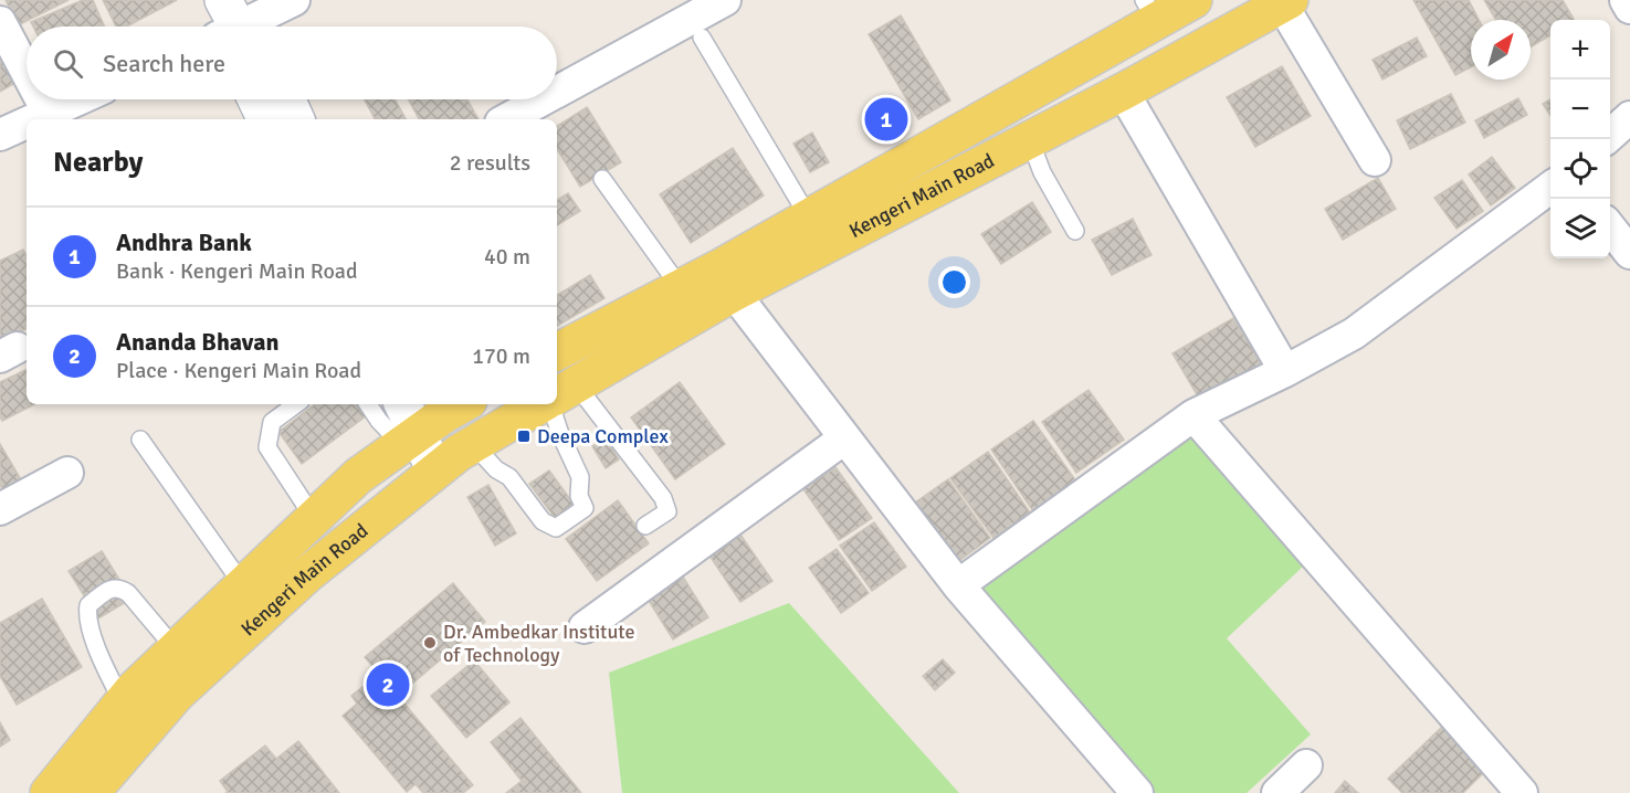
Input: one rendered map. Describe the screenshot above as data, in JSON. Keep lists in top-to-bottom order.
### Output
{
  "streets": {
    "main road": ["Kengeri Main Road"]
  },
  "places": {
    "transit": ["Deepa Complex"],
    "other": ["Dr. Ambedkar Institute of Technology"]
  },
  "north": "top right",
  "page": {
    "map_buttons": ["+", "−"],
    "search": "Search here",
    "pins": ["1", "2"],
    "heading": ["Nearby", "2 results"],
    "list": [
      {
        "mark": "1",
        "name": "Andhra Bank",
        "note": "Bank · Kengeri Main Road",
        "value": "40 m"
      },
      {
        "mark": "2",
        "name": "Ananda Bhavan",
        "note": "Place · Kengeri Main Road",
        "value": "170 m"
      }
    ]
  }
}
